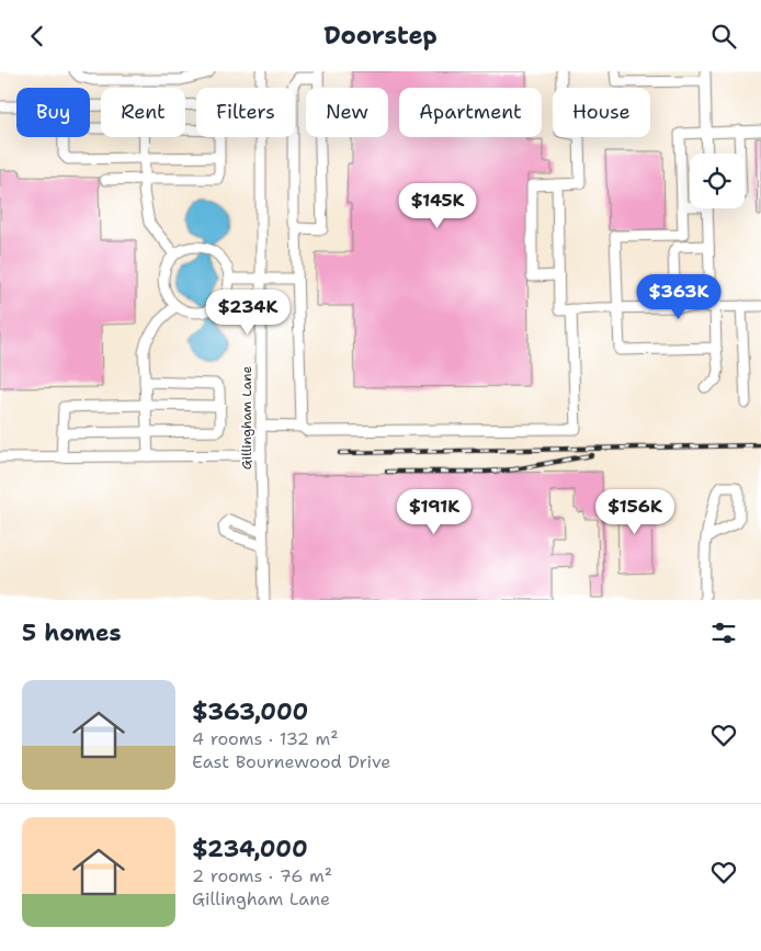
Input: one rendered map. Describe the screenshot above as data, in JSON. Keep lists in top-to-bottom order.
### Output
{
  "streets": {
    "street": ["Gillingham Lane"]
  },
  "page": {
    "header": "Doorstep",
    "chip": [
      "Buy",
      "Rent",
      "Filters",
      "New",
      "Apartment",
      "House"
    ],
    "price": [
      "$145K",
      "$363K",
      "$234K",
      "$191K",
      "$156K"
    ],
    "heading": "5 homes",
    "list": [
      {
        "name": "$363,000",
        "note": "4 rooms · 132 m² · East Bournewood Drive"
      },
      {
        "name": "$234,000",
        "note": "2 rooms · 76 m² · Gillingham Lane"
      }
    ]
  }
}
